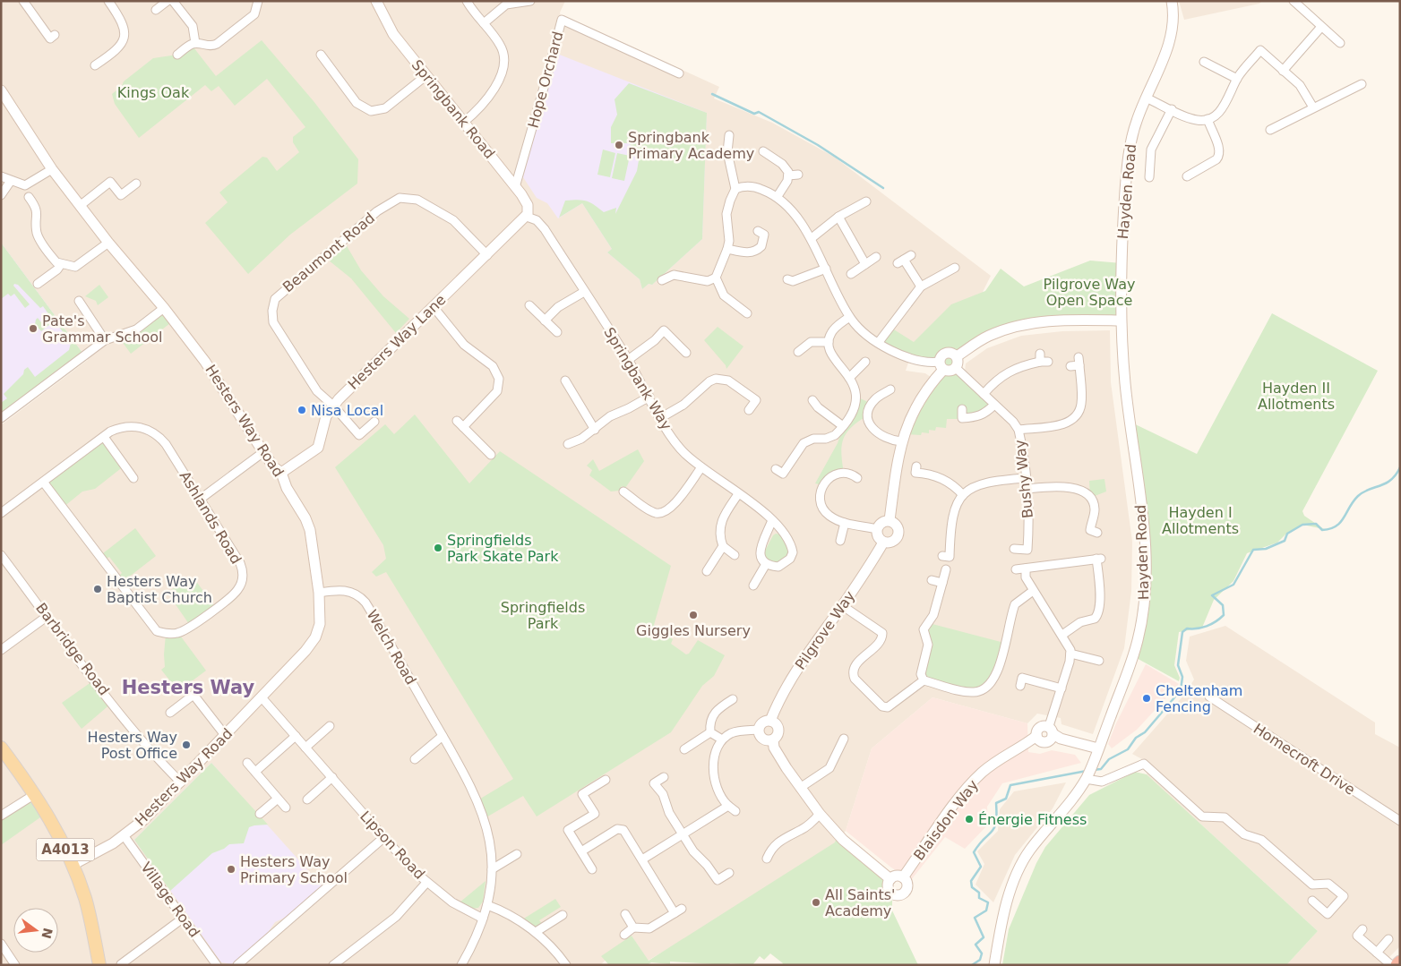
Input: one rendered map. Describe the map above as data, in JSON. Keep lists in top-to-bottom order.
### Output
{
  "streets": {
    "main road": ["A4013"],
    "street": [
      "Hope Orchard",
      "Springbank Road",
      "Hayden Road",
      "Beaumont Road",
      "Hesters Way Lane",
      "Springbank Way",
      "Hesters Way Road",
      "Bushy Way",
      "Ashlands Road",
      "Pilgrove Way",
      "Welch Road",
      "Barbridge Road",
      "Homecroft Drive",
      "Blaisdon Way",
      "Lipson Road",
      "Village Road"
    ]
  },
  "crossings": [
    ["Hope Orchard", "Springbank Road"],
    ["Springbank Road", "Hesters Way Lane"],
    ["Springbank Road", "Springbank Way"],
    ["Beaumont Road", "Hesters Way Lane"],
    ["Hesters Way Lane", "Springbank Way"],
    ["Hesters Way Lane", "Hesters Way Road"],
    ["Hesters Way Road", "Welch Road"],
    ["Hesters Way Road", "Barbridge Road"],
    ["Hesters Way Road", "Lipson Road"],
    ["Hesters Way Road", "A4013"],
    ["Hesters Way Road", "Village Road"],
    ["Welch Road", "Lipson Road"]
  ],
  "districts": ["Hesters Way"],
  "parks": [
    "Kings Oak",
    "Pilgrove Way Open Space",
    "Hayden II Allotments",
    "Hayden I Allotments",
    "Springfields Park"
  ],
  "places": [
    "Springbank Primary Academy",
    "Pate's Grammar School",
    "Nisa Local",
    "Springfields Park Skate Park",
    "Hesters Way Baptist Church",
    "Giggles Nursery",
    "Cheltenham Fencing",
    "Hesters Way Post Office",
    "Énergie Fitness",
    "Hesters Way Primary School",
    "All Saints' Academy"
  ],
  "north": "right"
}
